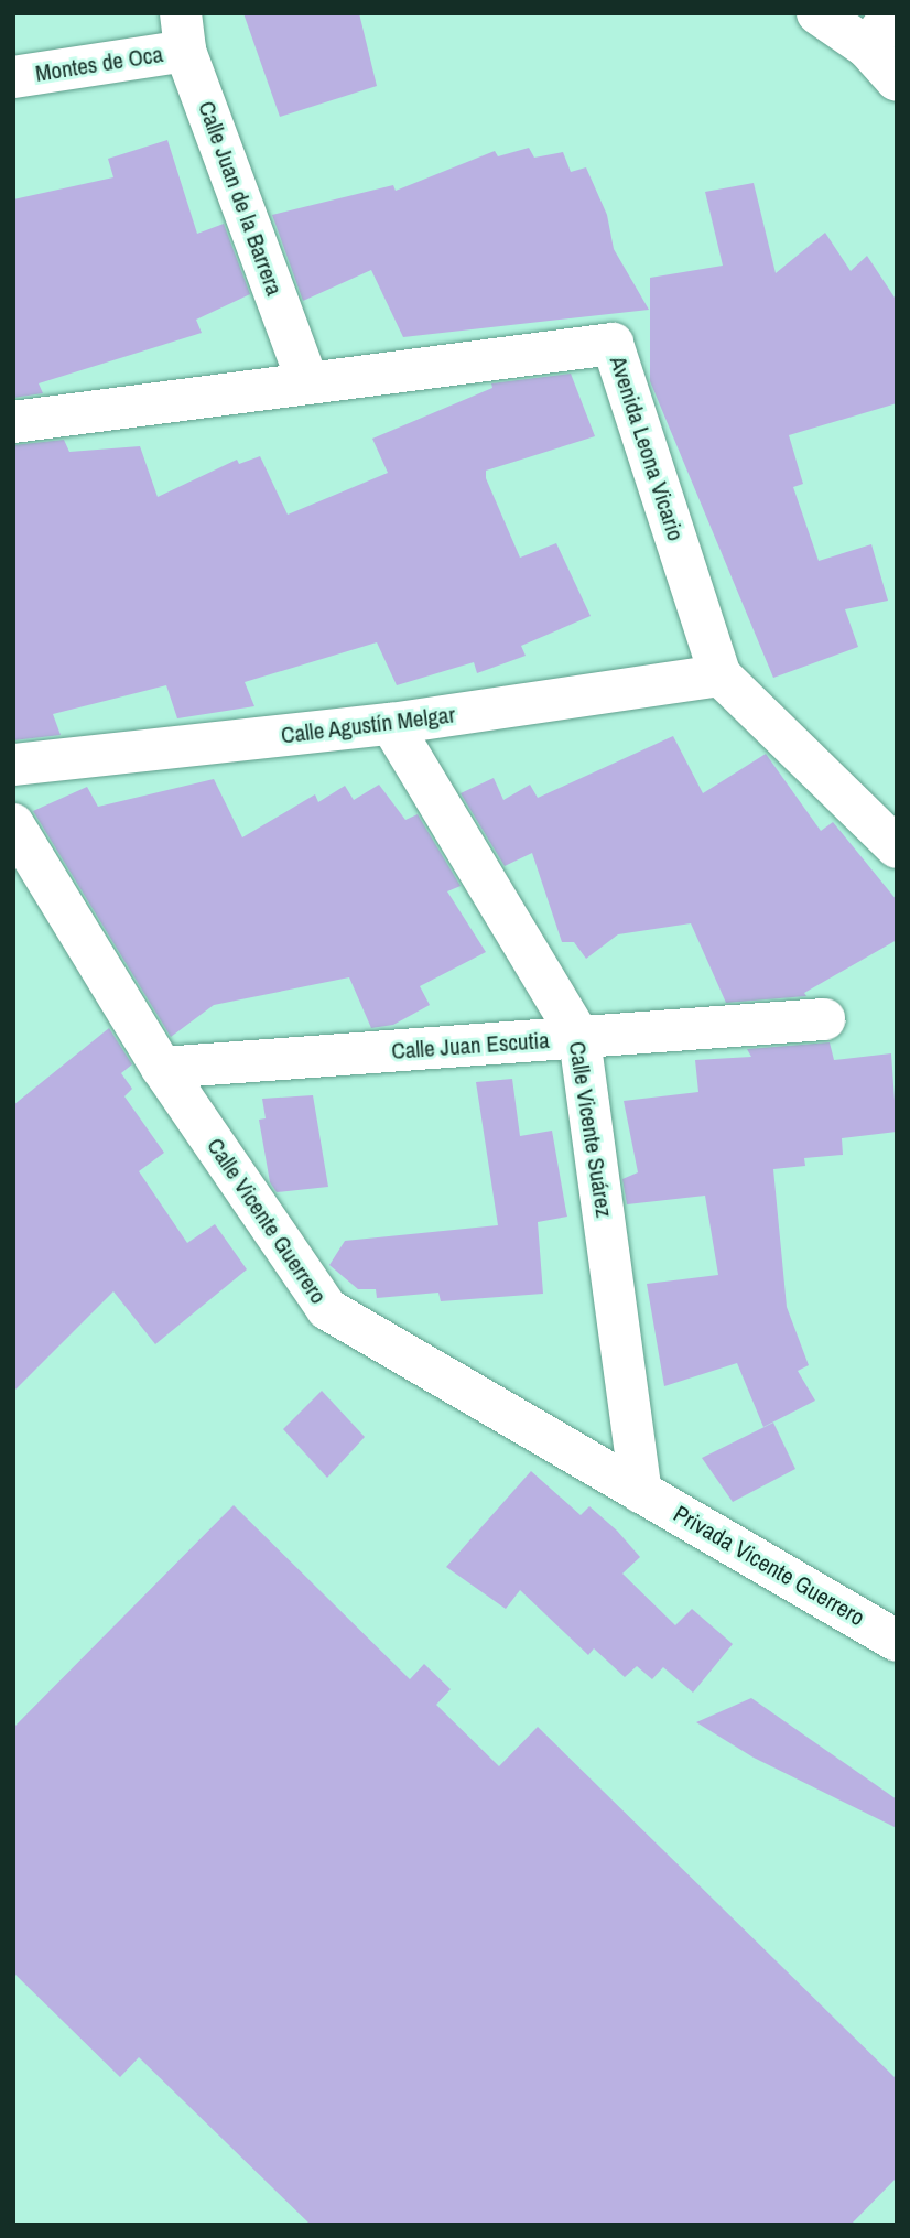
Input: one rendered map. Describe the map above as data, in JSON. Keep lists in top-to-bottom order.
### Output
{
  "streets": {
    "street": [
      "Montes de Oca",
      "Calle Juan de la Barrera",
      "Avenida Leona Vicario",
      "Calle Agustín Melgar",
      "Calle Juan Escutia",
      "Calle Vicente Suárez",
      "Calle Vicente Guerrero",
      "Privada Vicente Guerrero"
    ]
  },
  "crossings": [
    ["Montes de Oca", "Calle Juan de la Barrera"],
    ["Calle Juan de la Barrera", "Avenida Leona Vicario"],
    ["Avenida Leona Vicario", "Calle Agustín Melgar"],
    ["Calle Agustín Melgar", "Calle Vicente Suárez"],
    ["Calle Juan Escutia", "Calle Vicente Suárez"],
    ["Calle Juan Escutia", "Calle Vicente Guerrero"],
    ["Calle Vicente Suárez", "Calle Vicente Guerrero"],
    ["Calle Vicente Suárez", "Privada Vicente Guerrero"],
    ["Calle Vicente Guerrero", "Privada Vicente Guerrero"]
  ]
}
